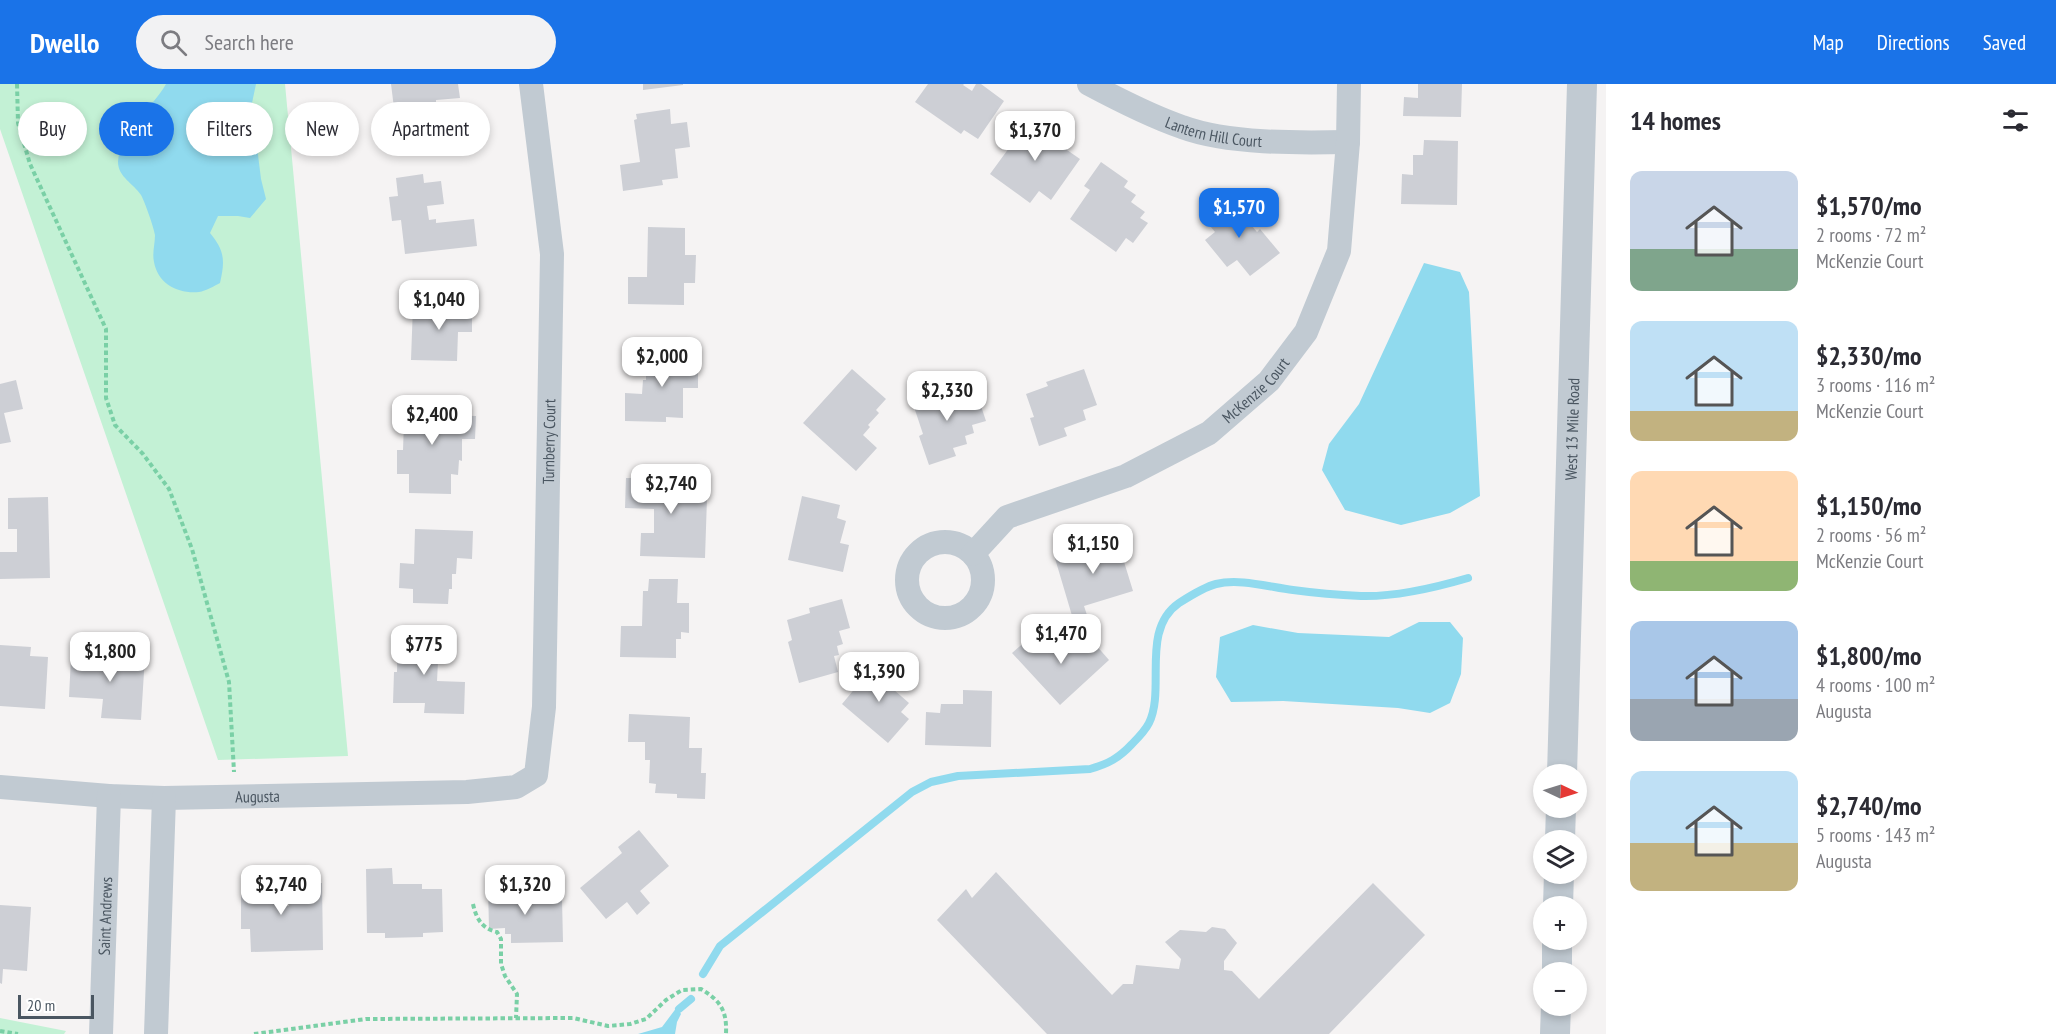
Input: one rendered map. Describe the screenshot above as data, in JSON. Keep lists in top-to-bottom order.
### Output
{
  "streets": {
    "street": [
      "Lantern Hill Court",
      "McKenzie Court",
      "West 13 Mile Road",
      "Turnberry Court",
      "Augusta",
      "Saint Andrews"
    ]
  },
  "crossings": [
    ["Lantern Hill Court", "McKenzie Court"],
    ["Turnberry Court", "Augusta"],
    ["Augusta", "Saint Andrews"]
  ],
  "scale_bar": "20 m",
  "north": "right",
  "page": {
    "header": "Dwello",
    "search": "Search here",
    "nav": ["Map", "Directions", "Saved"],
    "heading": "14 homes",
    "chip": [
      "Buy",
      "Rent",
      "Filters",
      "New",
      "Apartment"
    ],
    "price": [
      "$1,370",
      "$1,570",
      "$1,040",
      "$2,000",
      "$2,330",
      "$2,400",
      "$2,740",
      "$1,150",
      "$1,470",
      "$775",
      "$1,800",
      "$1,390",
      "$2,740",
      "$1,320"
    ],
    "list": [
      {
        "name": "$1,570/mo",
        "note": "2 rooms · 72 m² · McKenzie Court"
      },
      {
        "name": "$2,330/mo",
        "note": "3 rooms · 116 m² · McKenzie Court"
      },
      {
        "name": "$1,150/mo",
        "note": "2 rooms · 56 m² · McKenzie Court"
      },
      {
        "name": "$1,800/mo",
        "note": "4 rooms · 100 m² · Augusta"
      },
      {
        "name": "$2,740/mo",
        "note": "5 rooms · 143 m² · Augusta"
      }
    ],
    "map_buttons": ["+", "−"],
    "scale": "20 m"
  }
}
